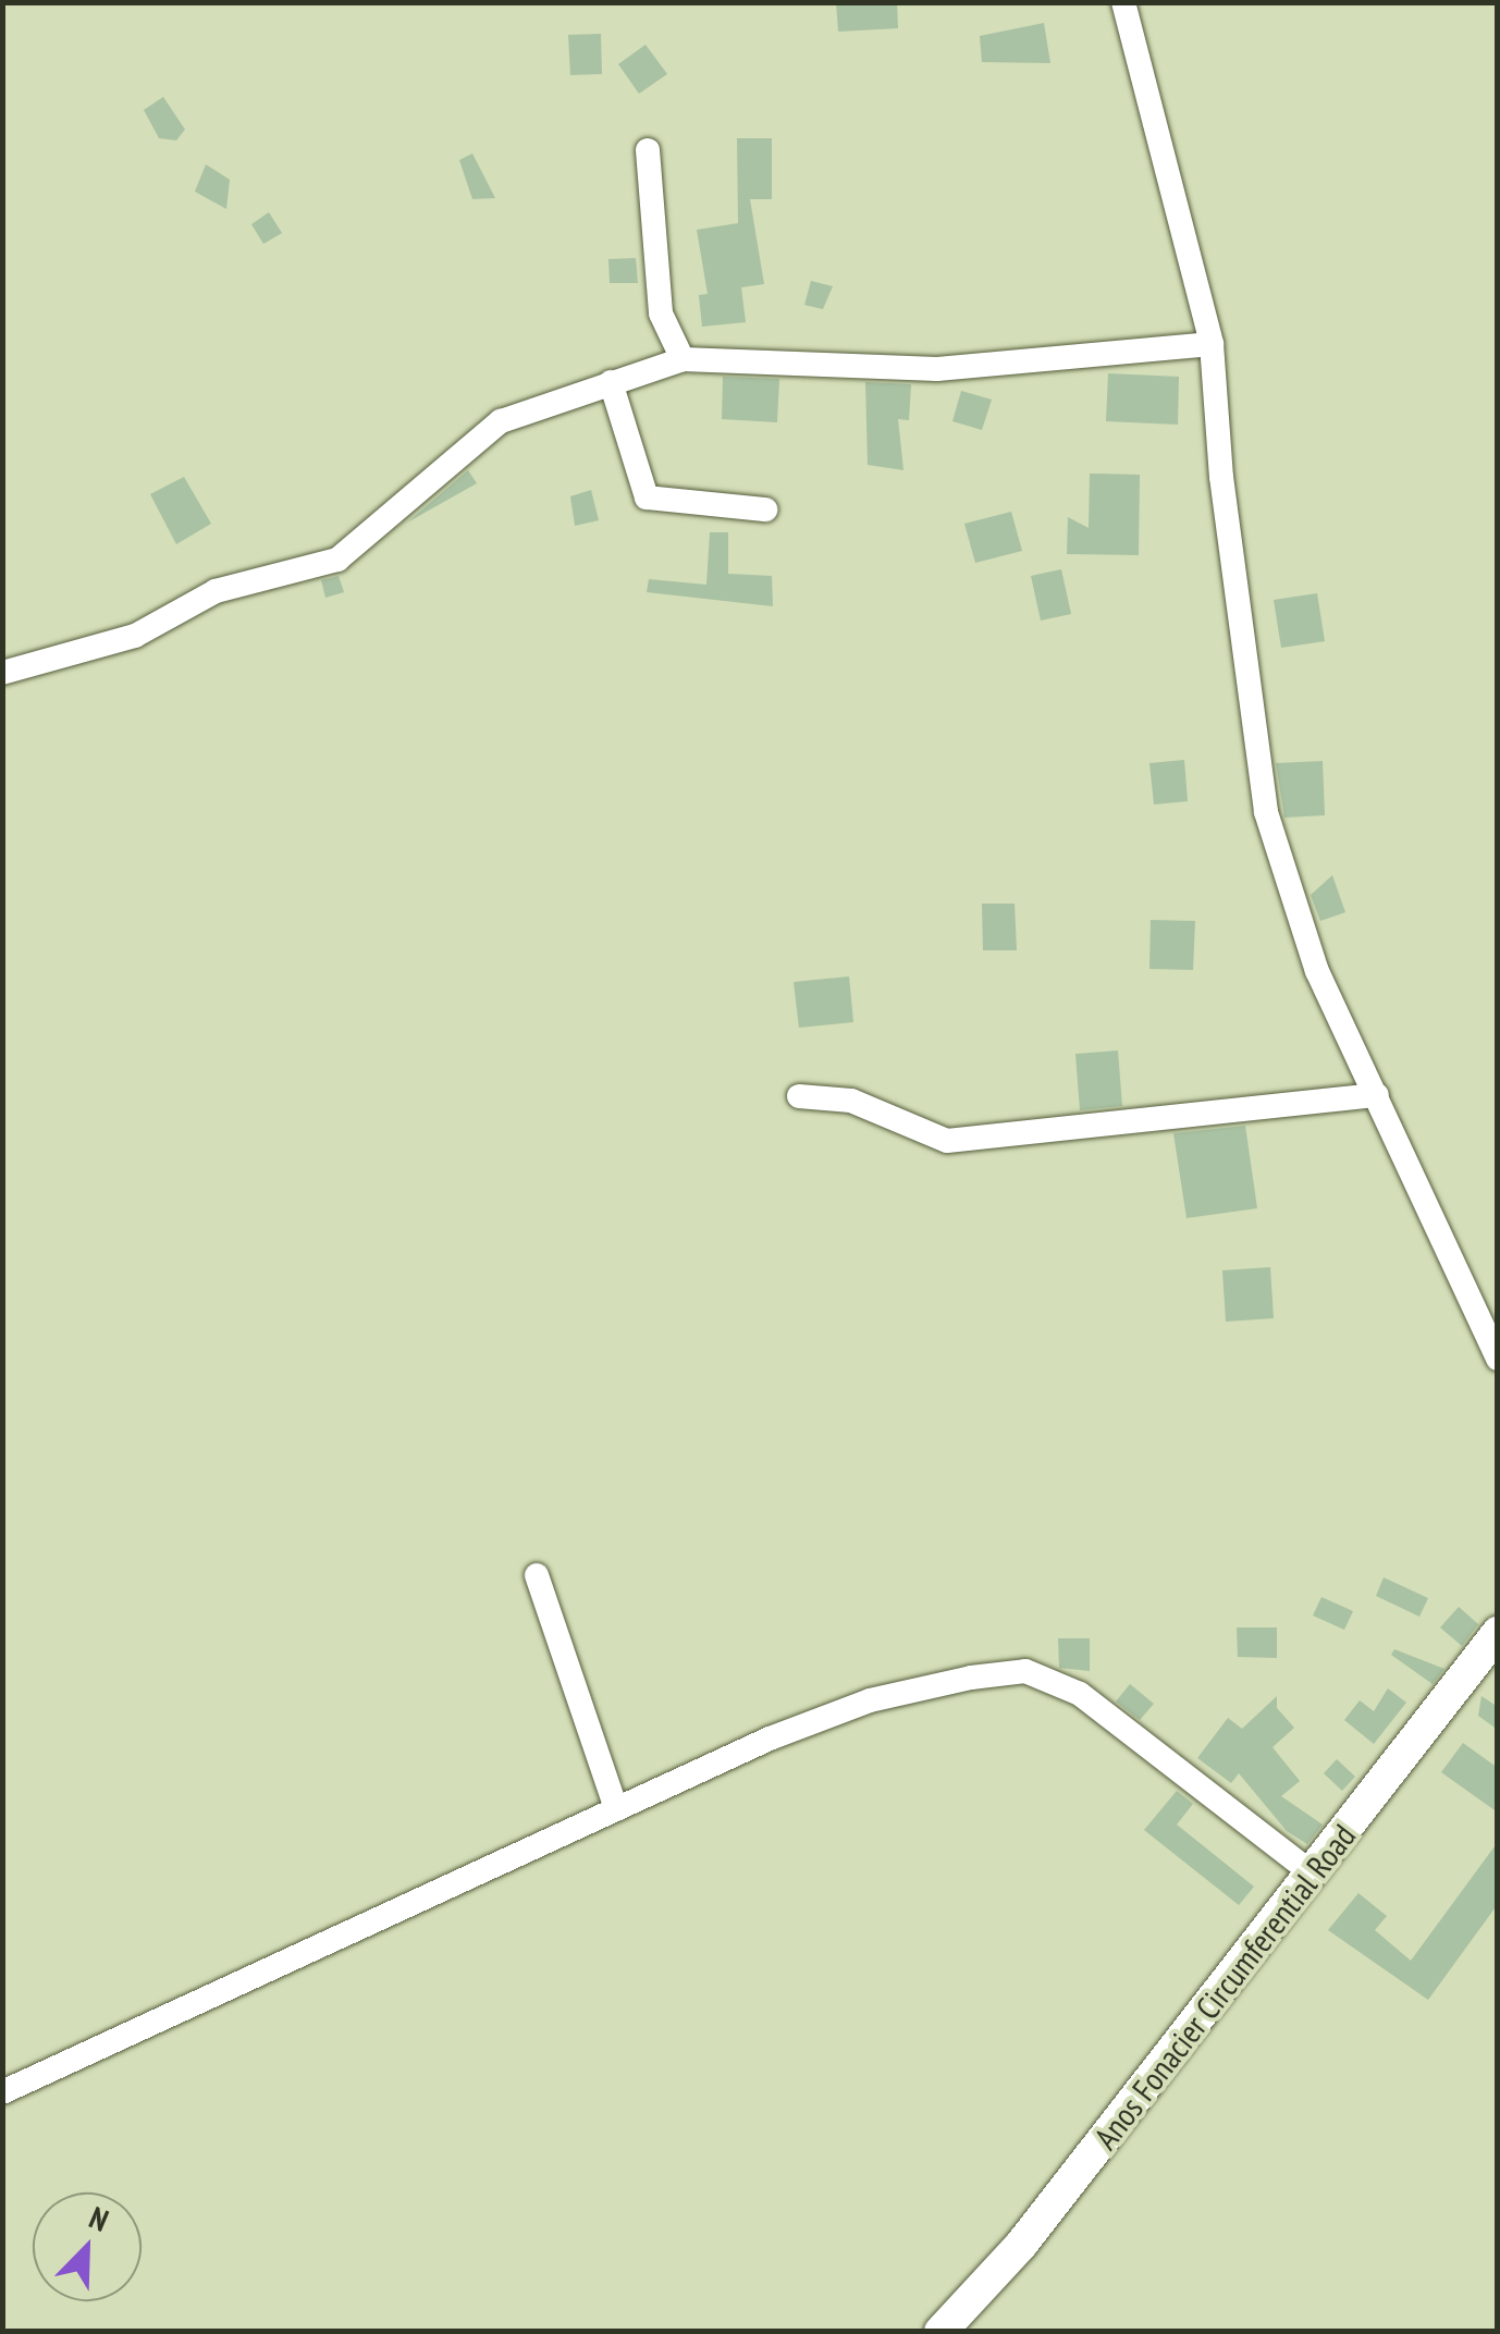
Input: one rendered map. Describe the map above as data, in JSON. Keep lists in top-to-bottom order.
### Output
{
  "streets": {
    "main road": ["Anos Fonacier Circumferential Road"]
  },
  "north": "top right"
}
